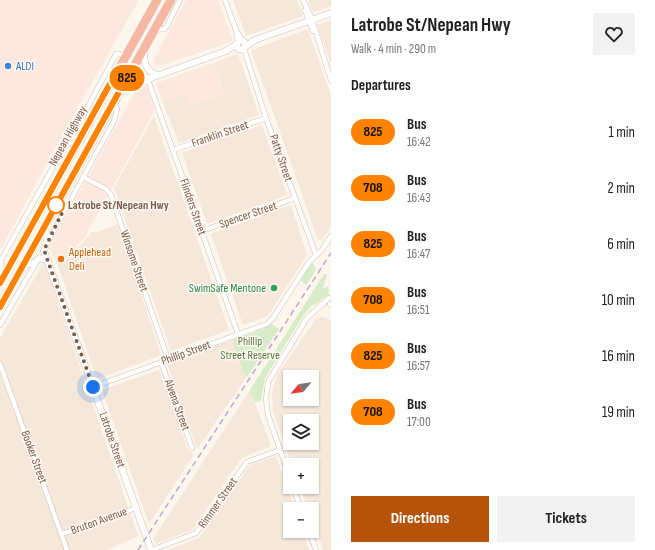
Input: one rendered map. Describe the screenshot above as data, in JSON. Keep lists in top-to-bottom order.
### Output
{
  "streets": {
    "highway": ["Nepean Highway"],
    "street": [
      "Franklin Street",
      "Patty Street",
      "Flinders Street",
      "Spencer Street",
      "Winsome Street",
      "Phillip Street",
      "Alvena Street",
      "Latrobe Street",
      "Booker Street",
      "Rimmer Street",
      "Bruton Avenue"
    ]
  },
  "crossings": [
    ["Franklin Street", "Patty Street"],
    ["Franklin Street", "Flinders Street"],
    ["Nepean Highway", "Latrobe Street"],
    ["Patty Street", "Spencer Street"],
    ["Patty Street", "Phillip Street"],
    ["Flinders Street", "Spencer Street"],
    ["Flinders Street", "Phillip Street"],
    ["Winsome Street", "Phillip Street"],
    ["Phillip Street", "Alvena Street"],
    ["Phillip Street", "Latrobe Street"],
    ["Latrobe Street", "Rimmer Street"],
    ["Latrobe Street", "Bruton Avenue"],
    ["Booker Street", "Bruton Avenue"]
  ],
  "parks": ["Phillip Street Reserve"],
  "places": [
    "ALDI",
    "Latrobe St/Nepean Hwy",
    "Applehead Deli",
    "SwimSafe Mentone"
  ],
  "lines": ["bus line 825"],
  "north": "bottom left",
  "page": {
    "on_map": "825",
    "heading": [
      ["Latrobe St/Nepean Hwy", "Walk · 4 min · 290 m"],
      "Departures"
    ],
    "list": [
      {
        "mark": "825",
        "name": "Bus",
        "note": "16:42",
        "value": "1 min"
      },
      {
        "mark": "708",
        "name": "Bus",
        "note": "16:43",
        "value": "2 min"
      },
      {
        "mark": "825",
        "name": "Bus",
        "note": "16:47",
        "value": "6 min"
      },
      {
        "mark": "708",
        "name": "Bus",
        "note": "16:51",
        "value": "10 min"
      },
      {
        "mark": "825",
        "name": "Bus",
        "note": "16:57",
        "value": "16 min"
      },
      {
        "mark": "708",
        "name": "Bus",
        "note": "17:00",
        "value": "19 min"
      }
    ],
    "map_buttons": ["+", "−"],
    "buttons": ["Directions", "Tickets"]
  }
}
